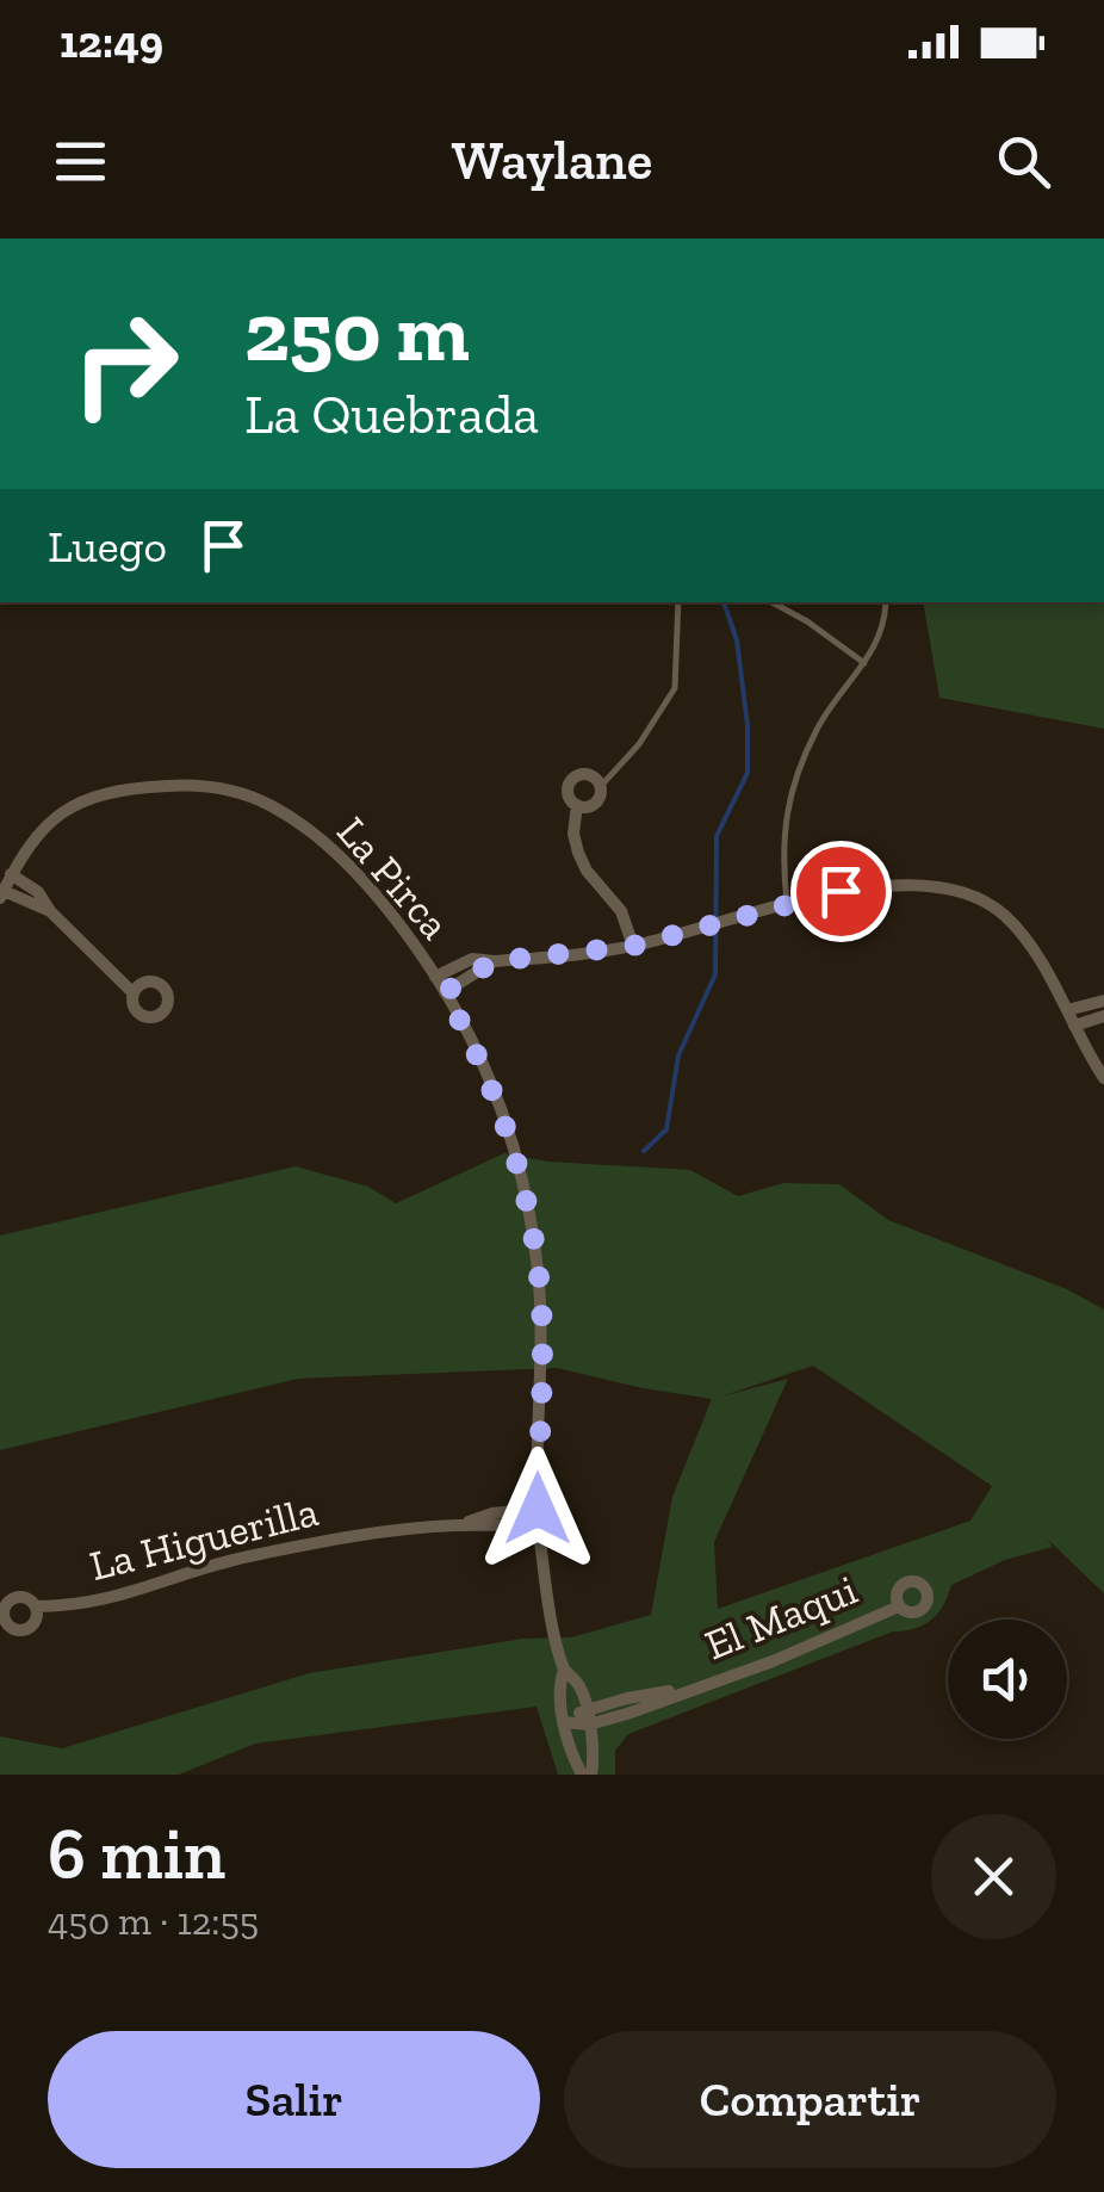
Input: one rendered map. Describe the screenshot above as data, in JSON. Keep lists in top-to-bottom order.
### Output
{
  "streets": {
    "street": ["La Pirca", "La Higuerilla", "El Maqui"]
  },
  "crossings": [
    ["La Pirca", "La Higuerilla"],
    ["La Pirca", "El Maqui"]
  ],
  "page": {
    "status": "12:49",
    "header": "Waylane",
    "turn": ["250 m", "La Quebrada"],
    "then": "Luego",
    "heading": ["6 min", "450 m · 12:55"],
    "buttons": ["Salir", "Compartir"]
  }
}
